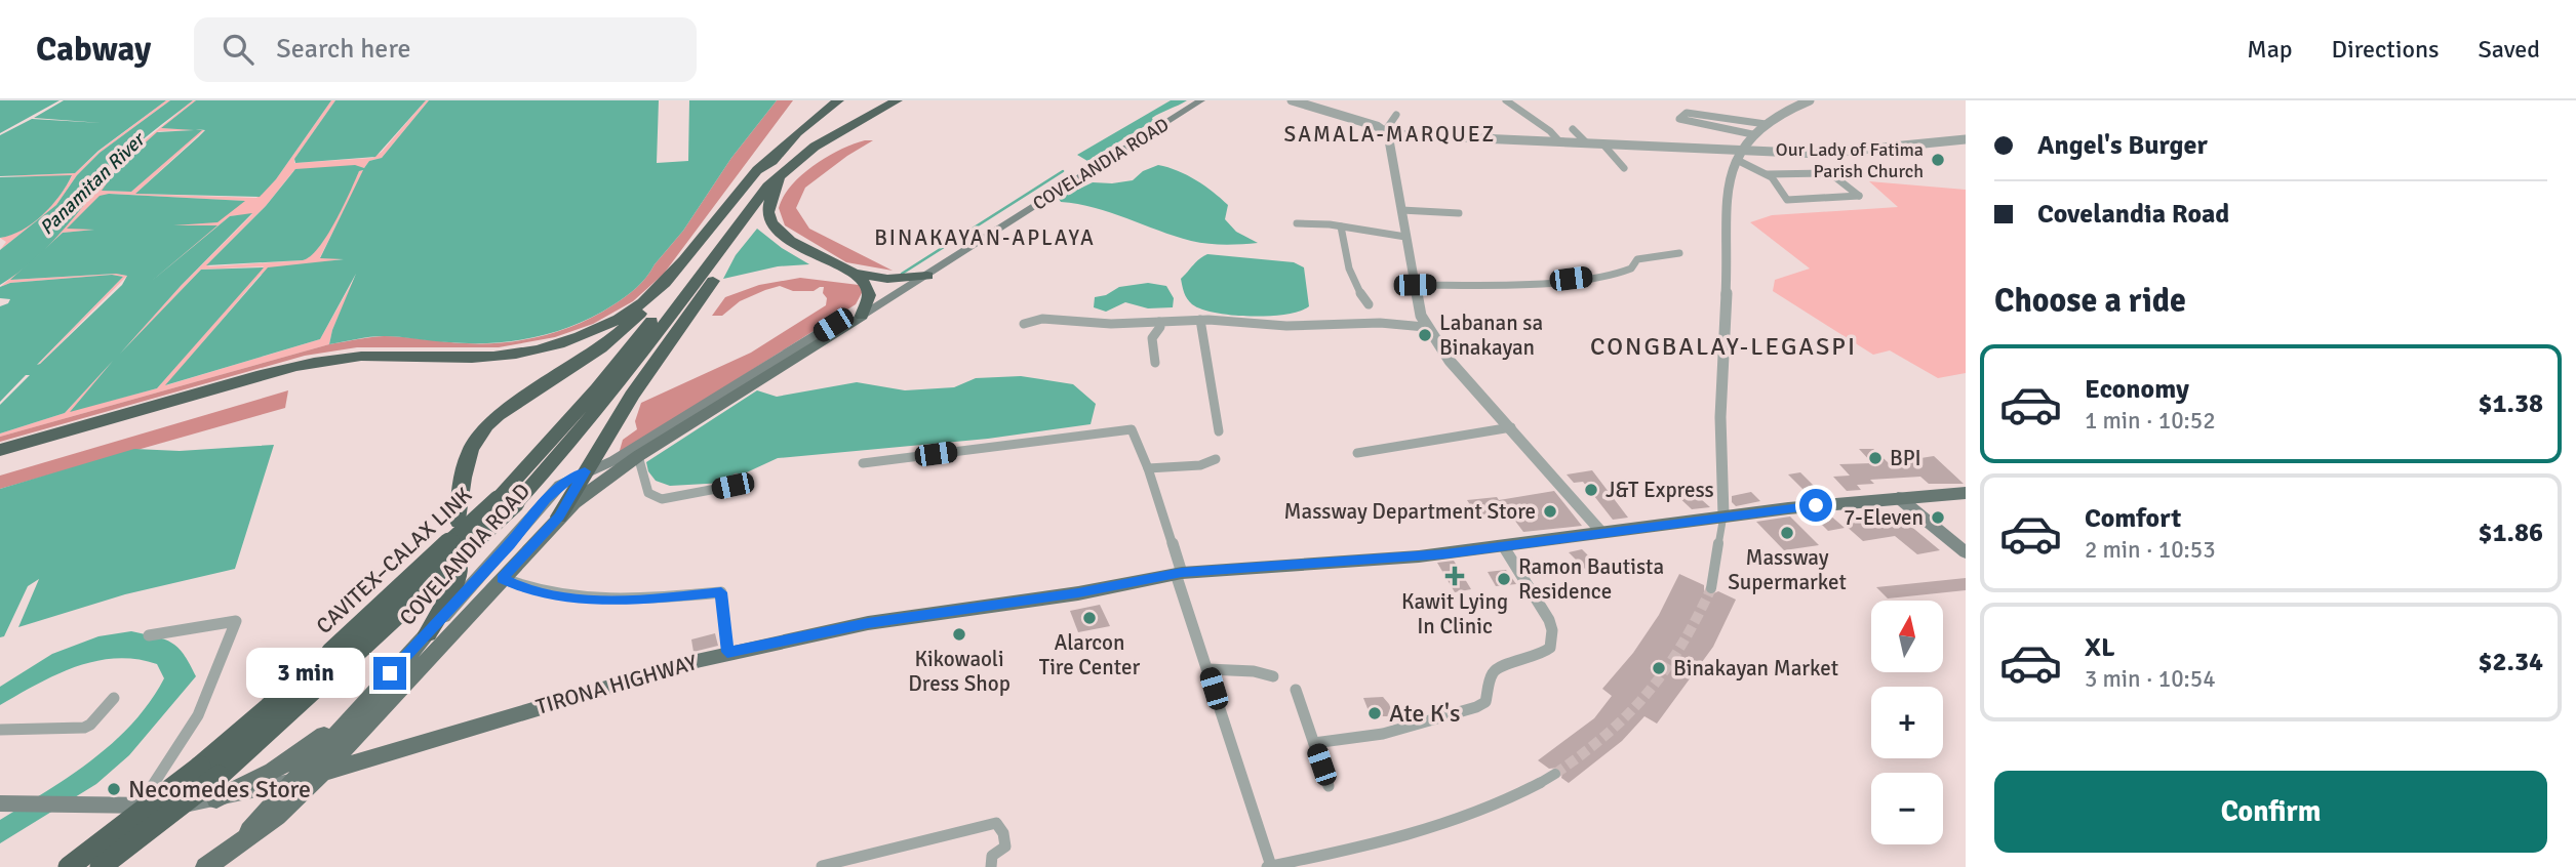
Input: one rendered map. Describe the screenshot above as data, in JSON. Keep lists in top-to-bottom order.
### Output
{
  "streets": {
    "highway": ["CAVITEX–CALAX LINK"],
    "main road": ["COVELANDIA ROAD", "TIRONA HIGHWAY"]
  },
  "crossings": [
    ["COVELANDIA ROAD", "TIRONA HIGHWAY"],
    ["CAVITEX–CALAX LINK", "TIRONA HIGHWAY"]
  ],
  "districts": ["SAMALA-MARQUEZ", "BINAKAYAN-APLAYA", "CONGBALAY-LEGASPI"],
  "water": ["Panamitan River"],
  "places": {
    "other": [
      "Our Lady of Fatima Parish Church",
      "Labanan sa Binakayan",
      "BPI",
      "J&T Express",
      "Massway Department Store",
      "7-Eleven",
      "Massway Supermarket",
      "Ramon Bautista Residence",
      "Alarcon Tire Center",
      "Kikowaoli Dress Shop",
      "Binakayan Market",
      "Ate K's",
      "Necomedes Store"
    ],
    "health": ["Kawit Lying In Clinic"]
  },
  "north": "top",
  "page": {
    "header": "Cabway",
    "search": "Search here",
    "nav": ["Map", "Directions", "Saved"],
    "banner": ["Angel's Burger", "Covelandia Road"],
    "heading": "Choose a ride",
    "list": [
      {
        "name": "Economy",
        "note": "1 min · 10:52",
        "value": "$1.38"
      },
      {
        "name": "Comfort",
        "note": "2 min · 10:53",
        "value": "$1.86"
      },
      {
        "name": "XL",
        "note": "3 min · 10:54",
        "value": "$2.34"
      }
    ],
    "map_buttons": ["+", "−"],
    "bubble": "3 min",
    "buttons": "Confirm"
  }
}
